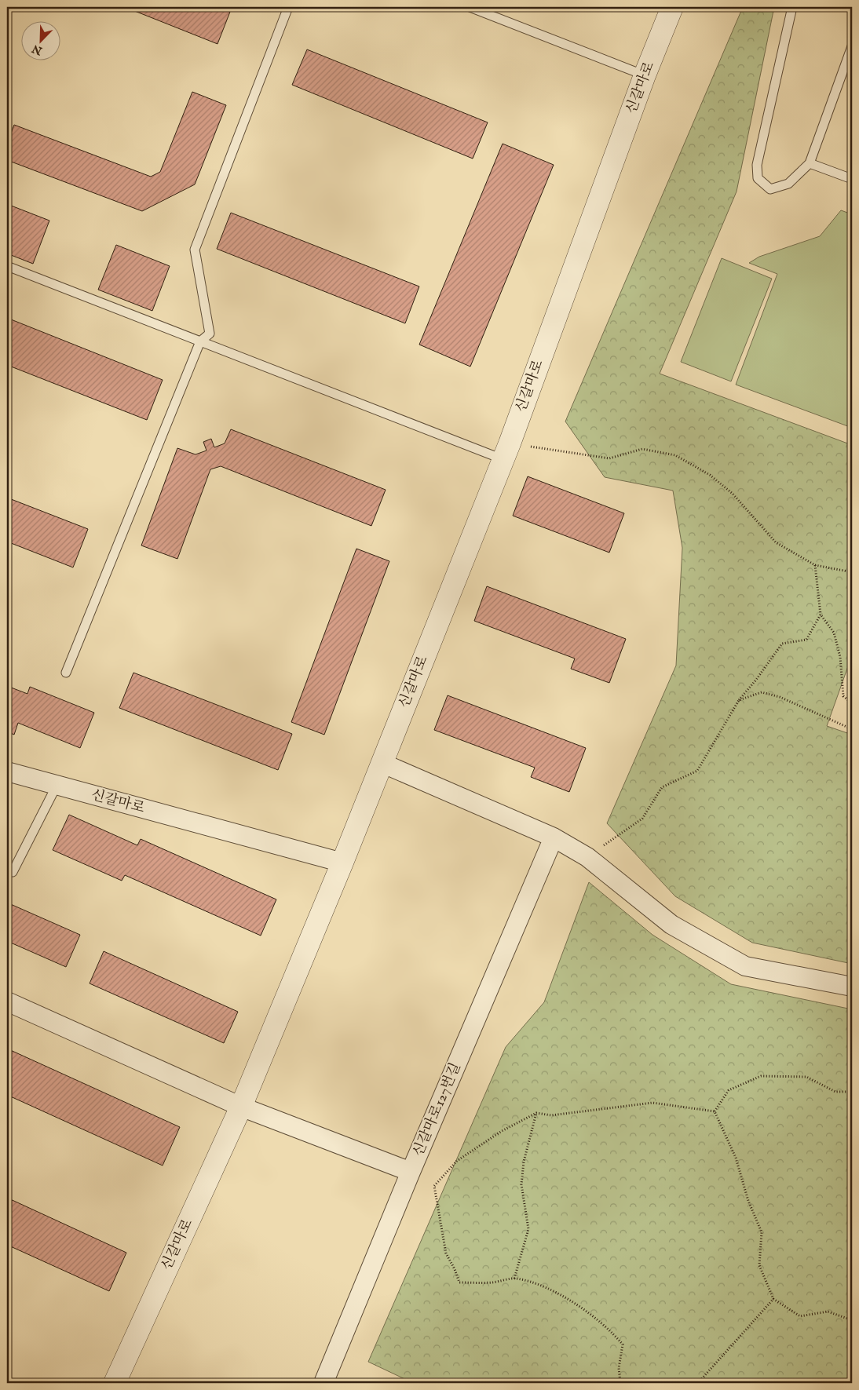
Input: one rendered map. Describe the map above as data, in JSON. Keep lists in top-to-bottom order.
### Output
{
  "streets": {
    "street": ["신갈마로", "신갈마로127번길"]
  },
  "north": "bottom left"
}
